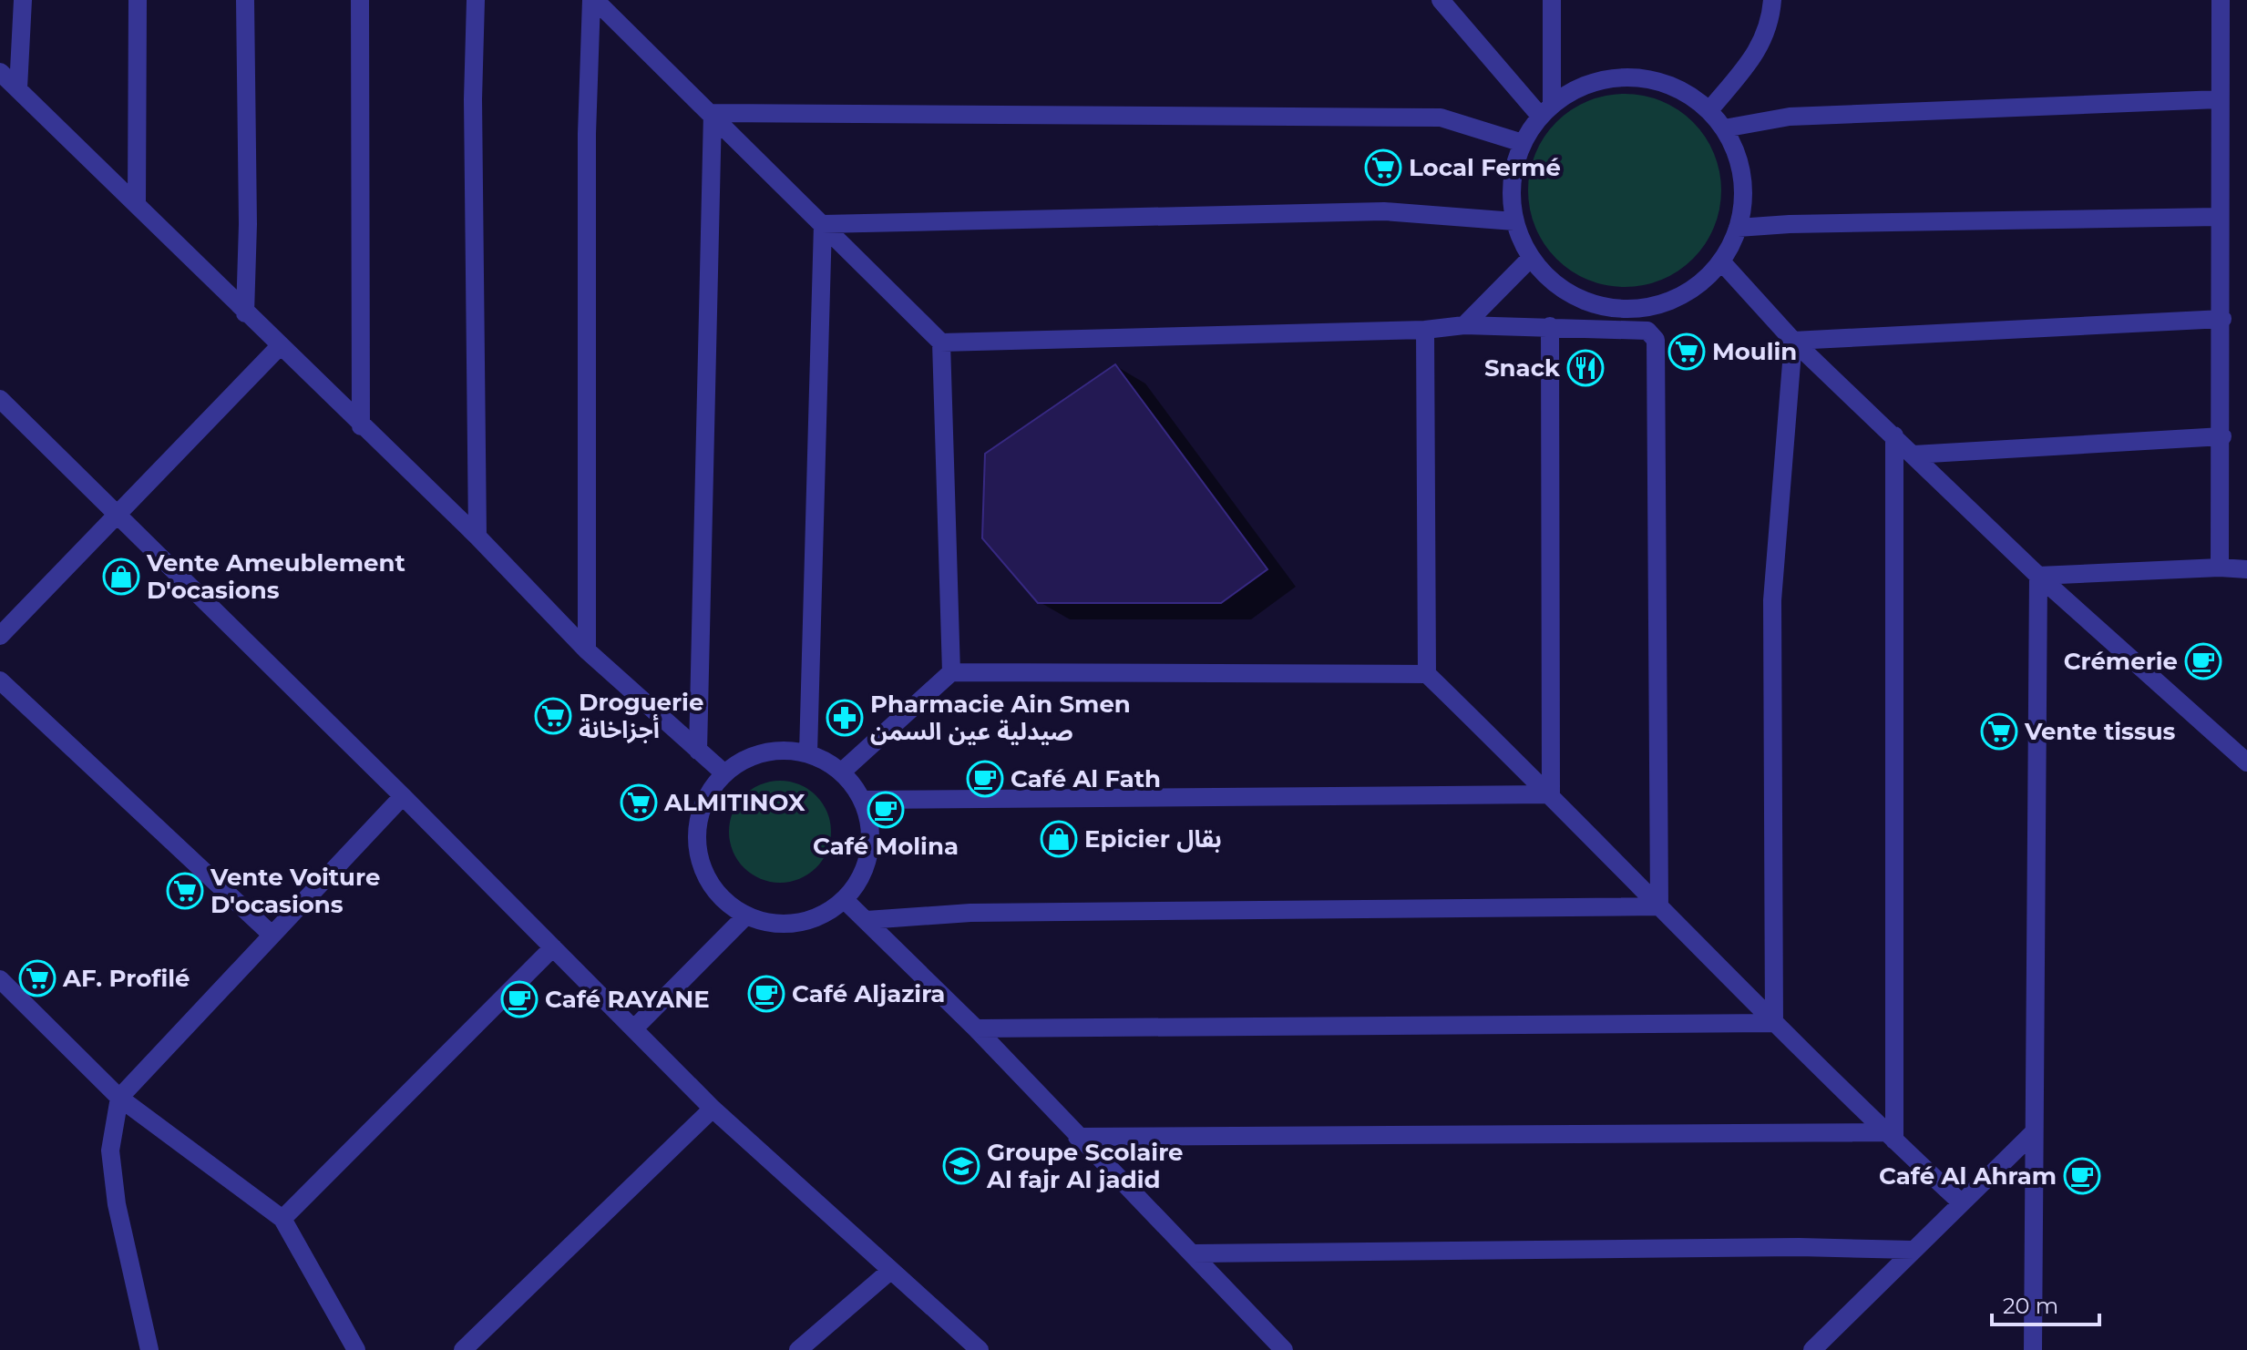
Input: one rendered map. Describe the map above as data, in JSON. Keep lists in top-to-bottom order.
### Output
{
  "places": {
    "supermarket": [
      "Local Fermé",
      "Moulin",
      "Droguerie أجزاخانة",
      "Vente tissus",
      "ALMITINOX",
      "Vente Voiture D'ocasions",
      "AF. Profilé"
    ],
    "restaurant": ["Snack"],
    "shop": ["Vente Ameublement D'ocasions", "Epicier بقال"],
    "cafe": [
      "Crémerie",
      "Café Al Fath",
      "Café Molina",
      "Café Aljazira",
      "Café RAYANE",
      "Café Al Ahram"
    ],
    "pharmacy": ["Pharmacie Ain Smen صيدلية عين السمن"],
    "school or university": ["Groupe Scolaire Al fajr Al jadid"]
  },
  "scale_bar": "20 m"
}
